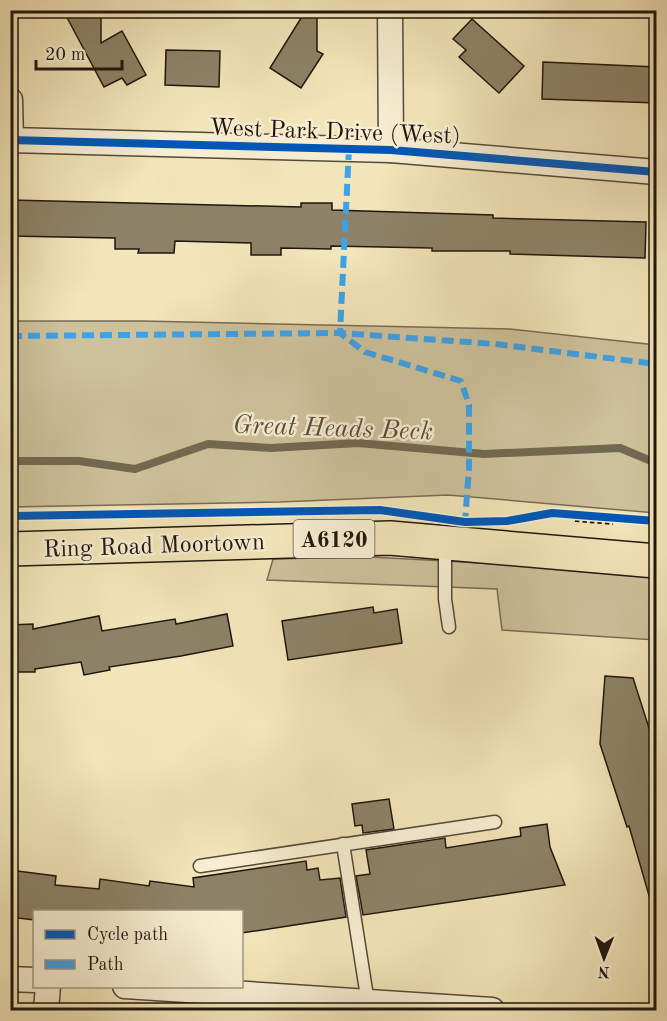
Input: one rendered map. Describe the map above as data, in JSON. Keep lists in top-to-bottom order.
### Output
{
  "streets": {
    "highway": ["A6120", "Ring Road Moortown"],
    "street": ["West Park Drive (West)"]
  },
  "water": ["Great Heads Beck"],
  "legend": ["Cycle path", "Path"],
  "scale_bar": "20 m",
  "north": "bottom"
}
